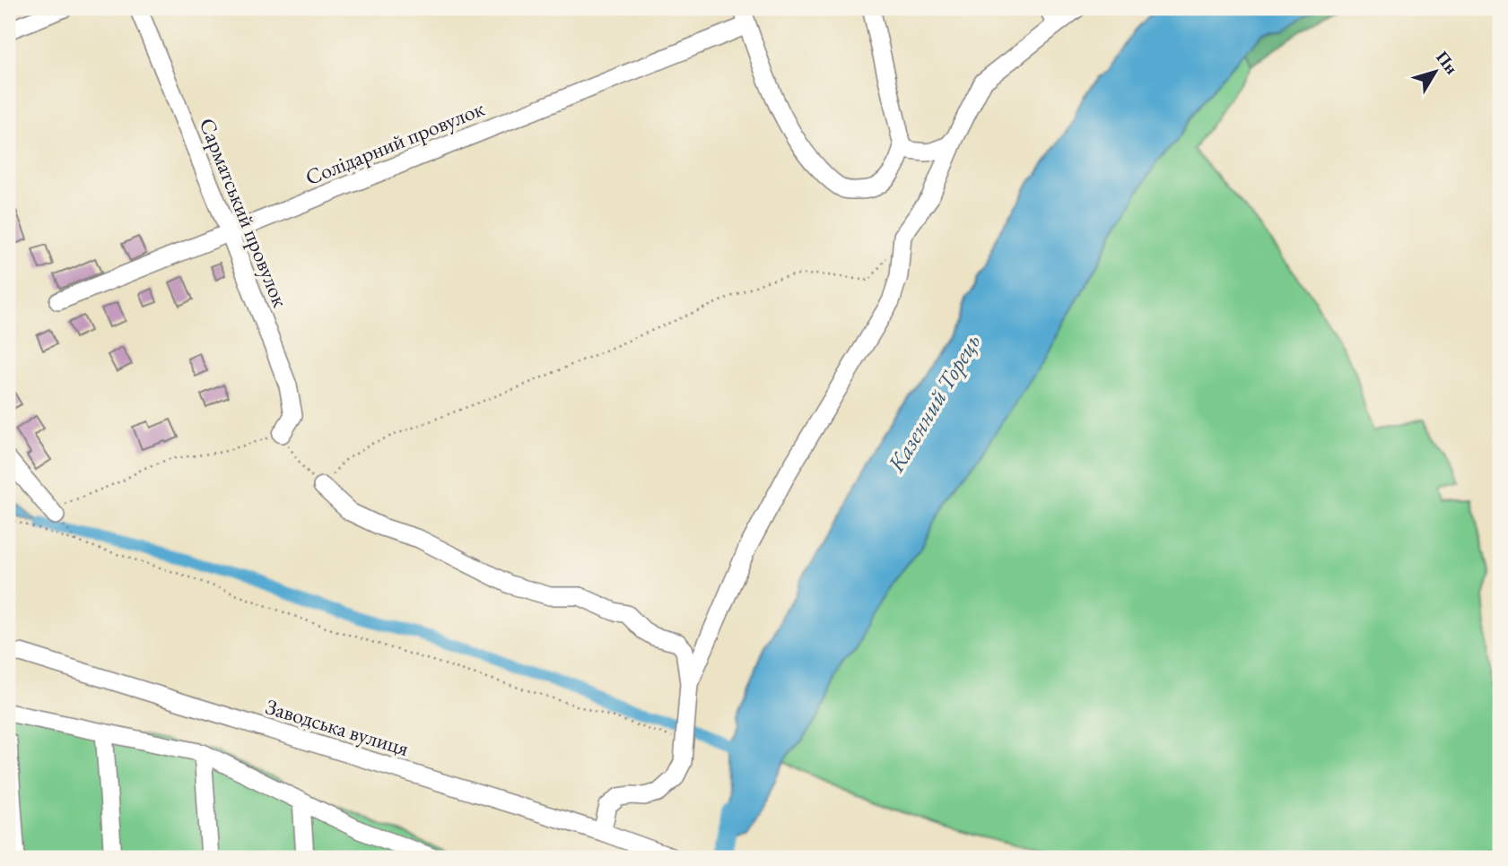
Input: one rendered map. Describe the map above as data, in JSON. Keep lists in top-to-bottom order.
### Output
{
  "streets": {
    "street": ["Солідарний провулок", "Сарматський провулок", "Заводська вулиця"]
  },
  "crossings": [
    ["Солідарний провулок", "Сарматський провулок"]
  ],
  "water": ["Казенний Торець"],
  "north": "top right"
}
